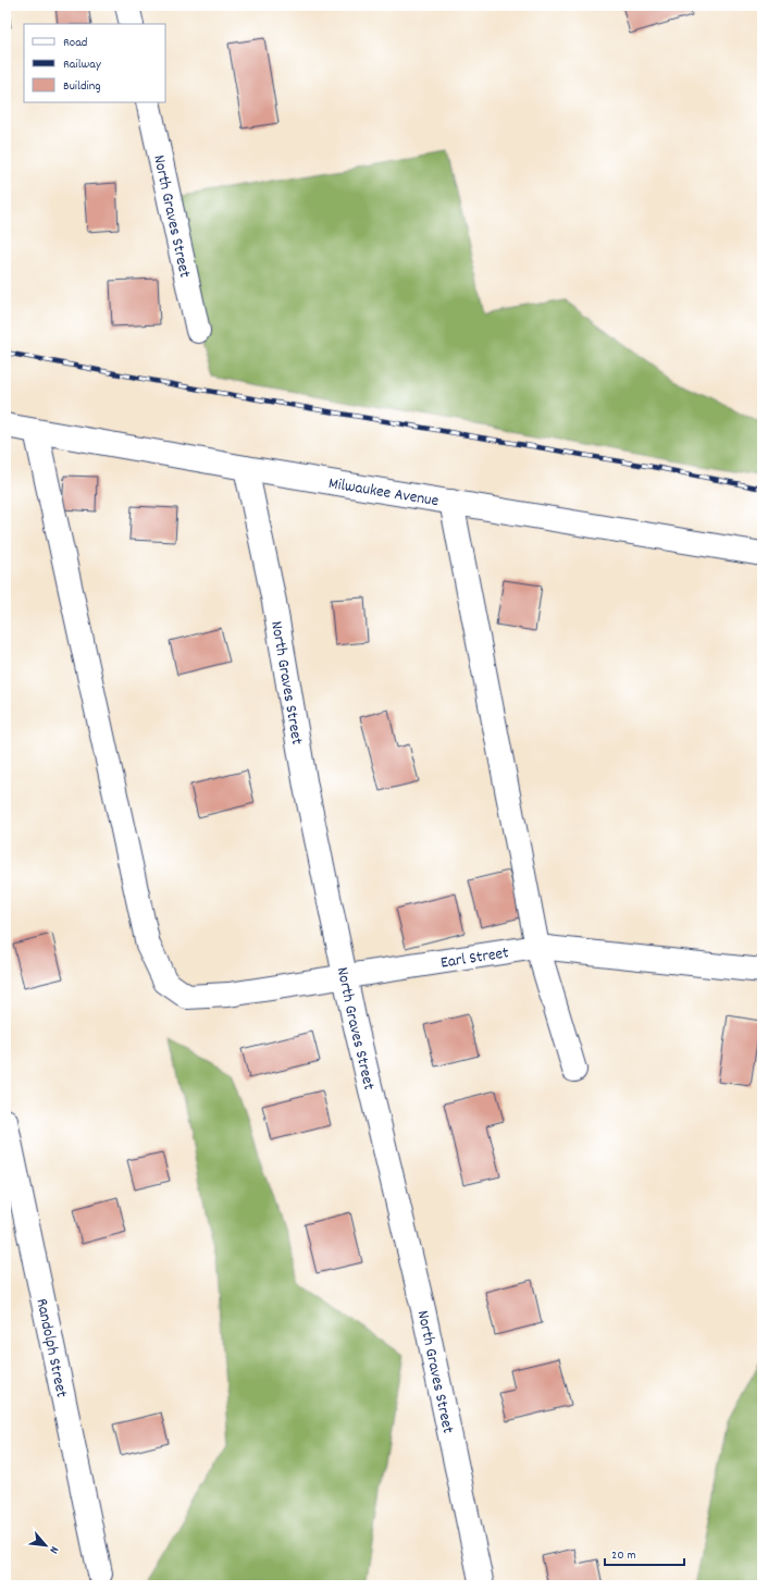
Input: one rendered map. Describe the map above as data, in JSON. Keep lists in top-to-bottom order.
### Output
{
  "streets": {
    "street": [
      "North Graves Street",
      "Milwaukee Avenue",
      "Earl Street",
      "Randolph Street"
    ]
  },
  "crossings": [
    ["North Graves Street", "Milwaukee Avenue"],
    ["North Graves Street", "Earl Street"],
    ["Milwaukee Avenue", "Earl Street"]
  ],
  "legend": ["Road", "Railway", "Building"],
  "scale_bar": "20 m",
  "north": "bottom right"
}
